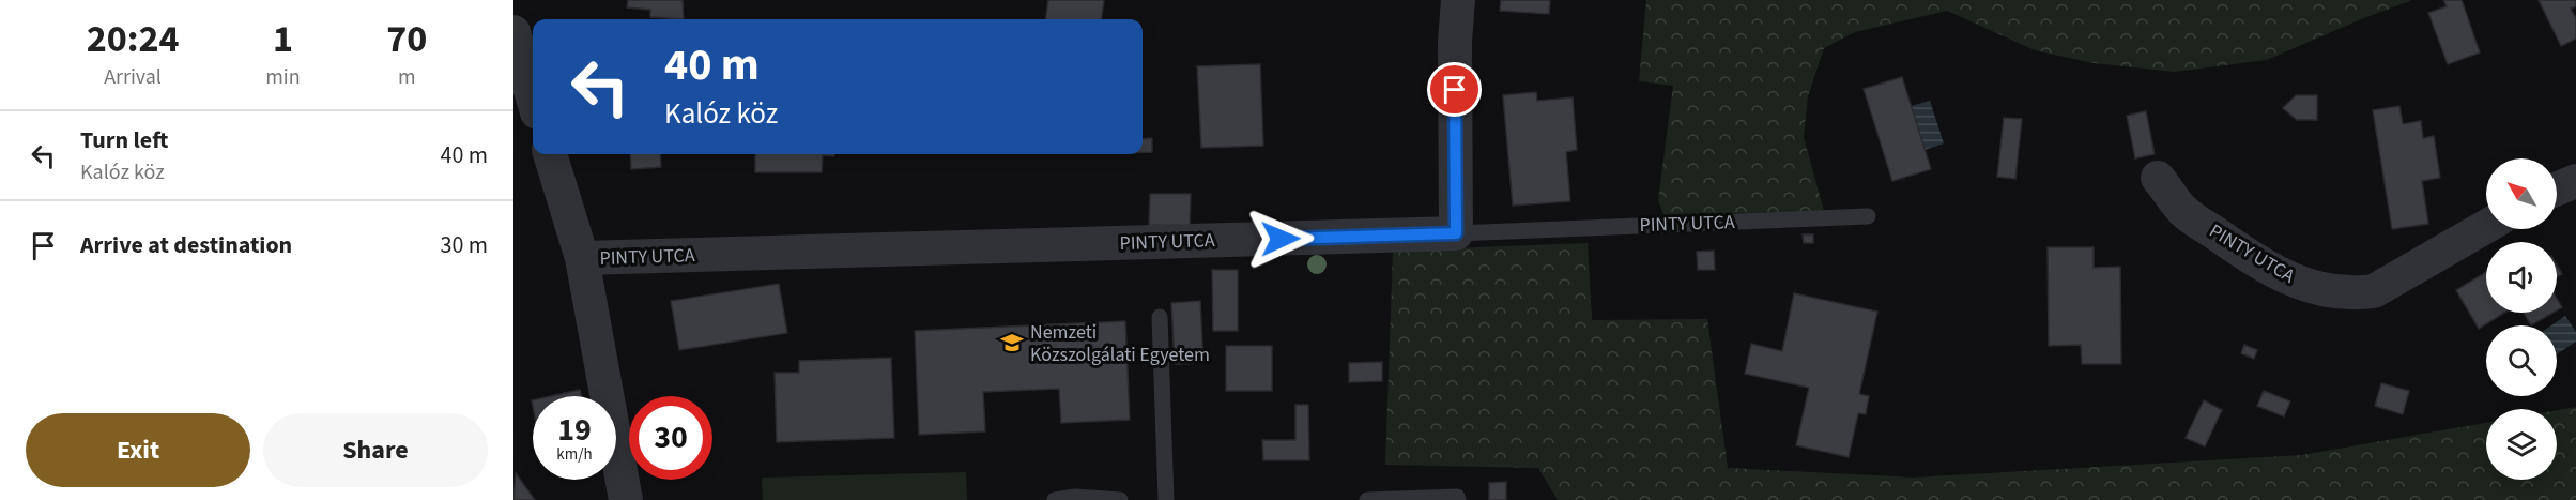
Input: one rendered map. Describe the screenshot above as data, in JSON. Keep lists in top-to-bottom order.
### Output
{
  "streets": {
    "street": ["PINTY UTCA"]
  },
  "places": {
    "school or university": ["Nemzeti Közszolgálati Egyetem"]
  },
  "north": "top left",
  "page": {
    "eta": [
      "20:24",
      "Arrival",
      "1",
      "min",
      "70",
      "m"
    ],
    "turn": ["40 m", "Kalóz köz"],
    "list": [
      {
        "name": "Turn left",
        "note": "Kalóz köz",
        "value": "40 m"
      },
      {
        "name": "Arrive at destination",
        "value": "30 m"
      }
    ],
    "speed": "19 km/h",
    "limit": "30",
    "buttons": ["Exit", "Share"]
  }
}
